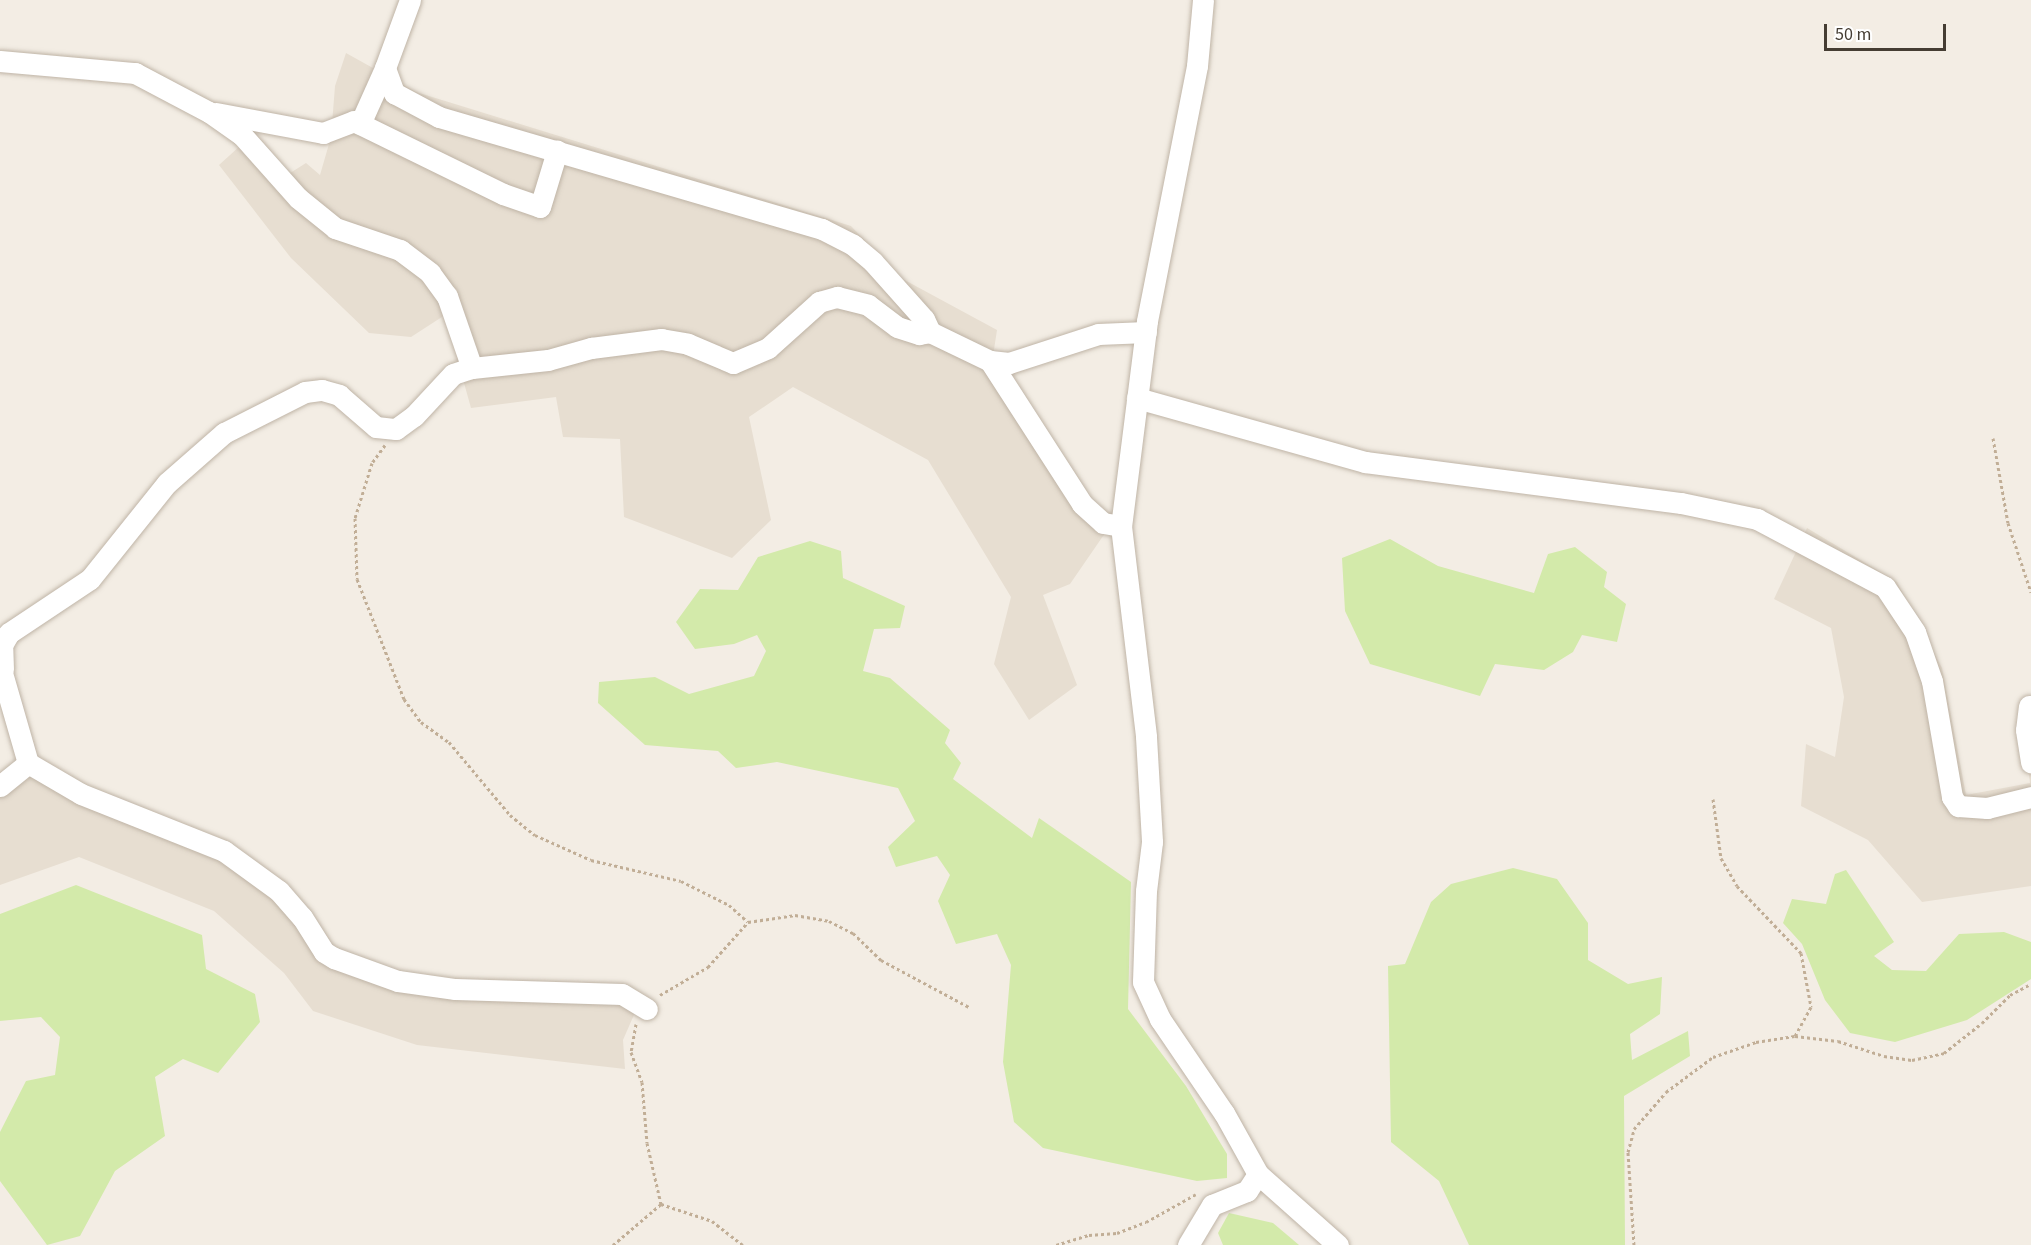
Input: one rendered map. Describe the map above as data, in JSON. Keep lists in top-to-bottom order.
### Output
{
  "scale_bar": "50 m"
}
